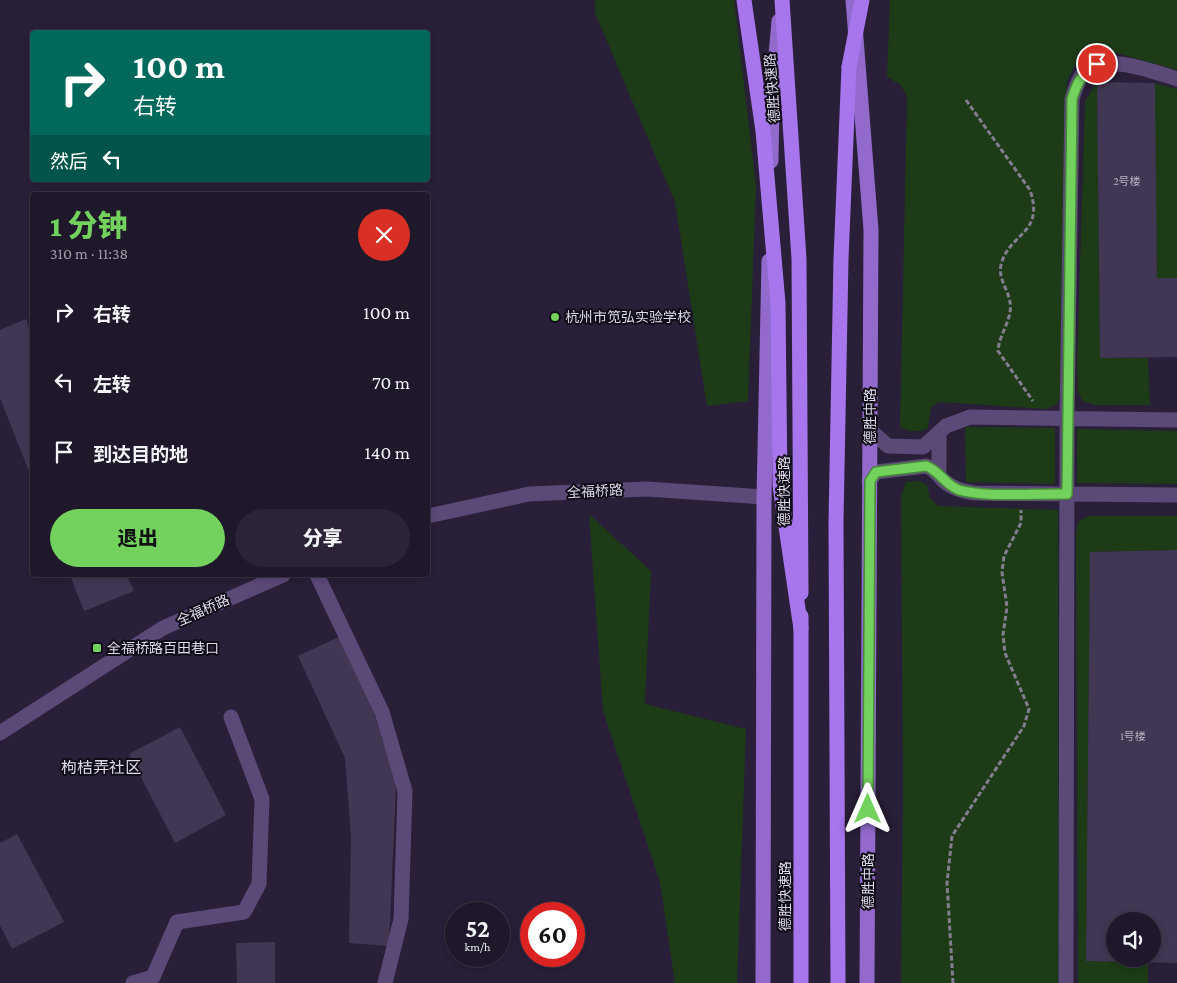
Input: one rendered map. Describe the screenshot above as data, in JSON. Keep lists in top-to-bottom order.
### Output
{
  "streets": {
    "highway": ["德胜快速路"],
    "main road": ["德胜中路"],
    "street": ["全福桥路"]
  },
  "districts": ["枸桔弄社区"],
  "places": {
    "other": ["杭州市笕弘实验学校"],
    "transit": ["全福桥路百田巷口"]
  },
  "house_numbers": ["2号楼", "1号楼"],
  "page": {
    "turn": ["100 m", "右转"],
    "then": "然后",
    "heading": ["1 分钟", "310 m · 11:38"],
    "list": [
      {
        "name": "右转",
        "value": "100 m"
      },
      {
        "name": "左转",
        "value": "70 m"
      },
      {
        "name": "到达目的地",
        "value": "140 m"
      }
    ],
    "buttons": ["退出", "分享"],
    "speed": "52 km/h",
    "limit": "60"
  }
}
